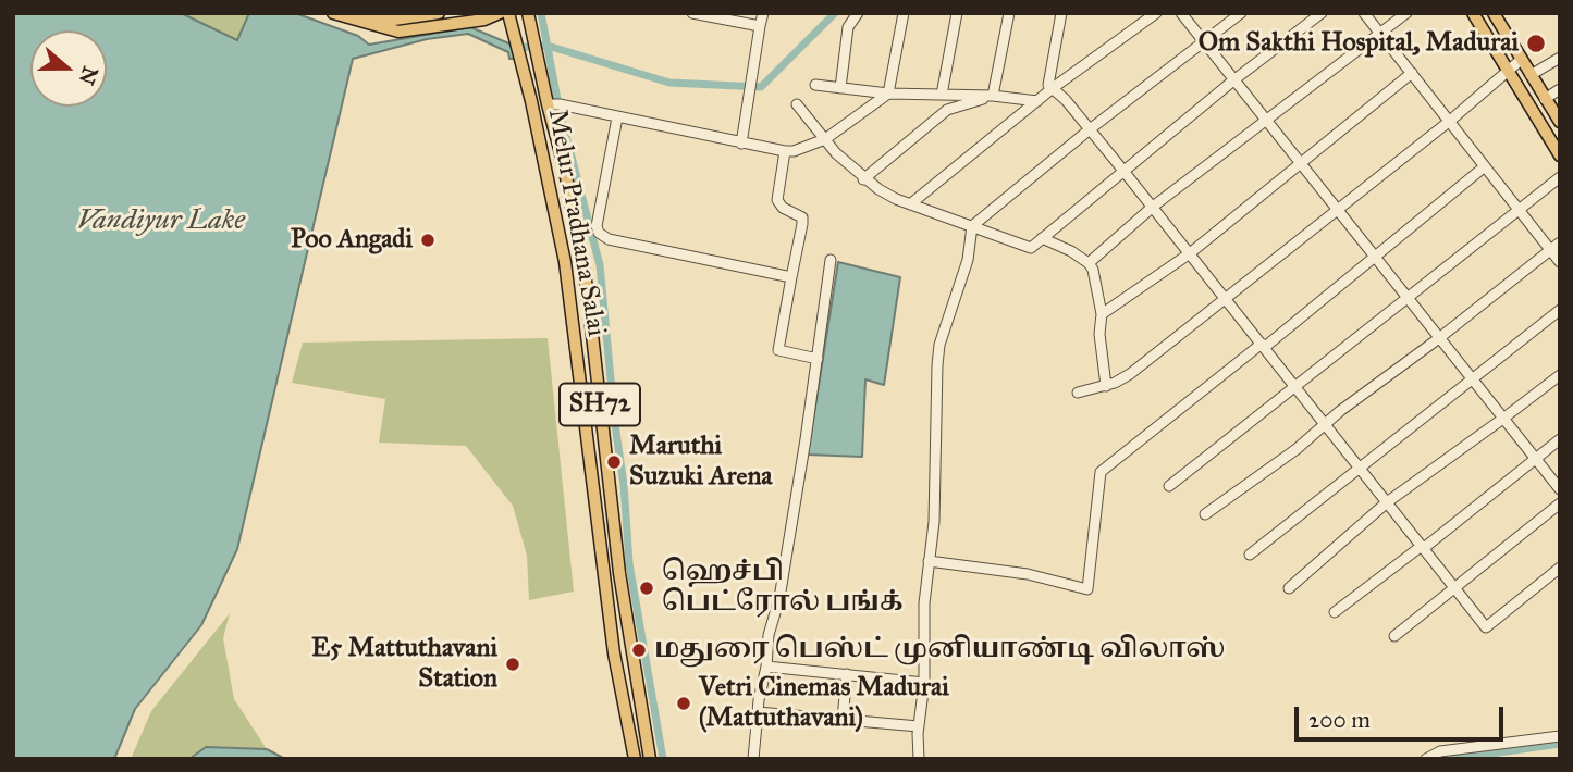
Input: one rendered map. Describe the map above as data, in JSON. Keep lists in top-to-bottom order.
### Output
{
  "streets": {
    "main road": ["Melur Pradhana Salai", "SH72"]
  },
  "water": ["Vandiyur Lake"],
  "places": [
    "Om Sakthi Hospital, Madurai",
    "Poo Angadi",
    "Maruthi Suzuki Arena",
    "ஹெச்பி பெட்ரோல் பங்க்",
    "மதுரை பெஸ்ட் முனியாண்டி விலாஸ்",
    "E5 Mattuthavani Station",
    "Vetri Cinemas Madurai (Mattuthavani)"
  ],
  "scale_bar": "200 m",
  "north": "right"
}
